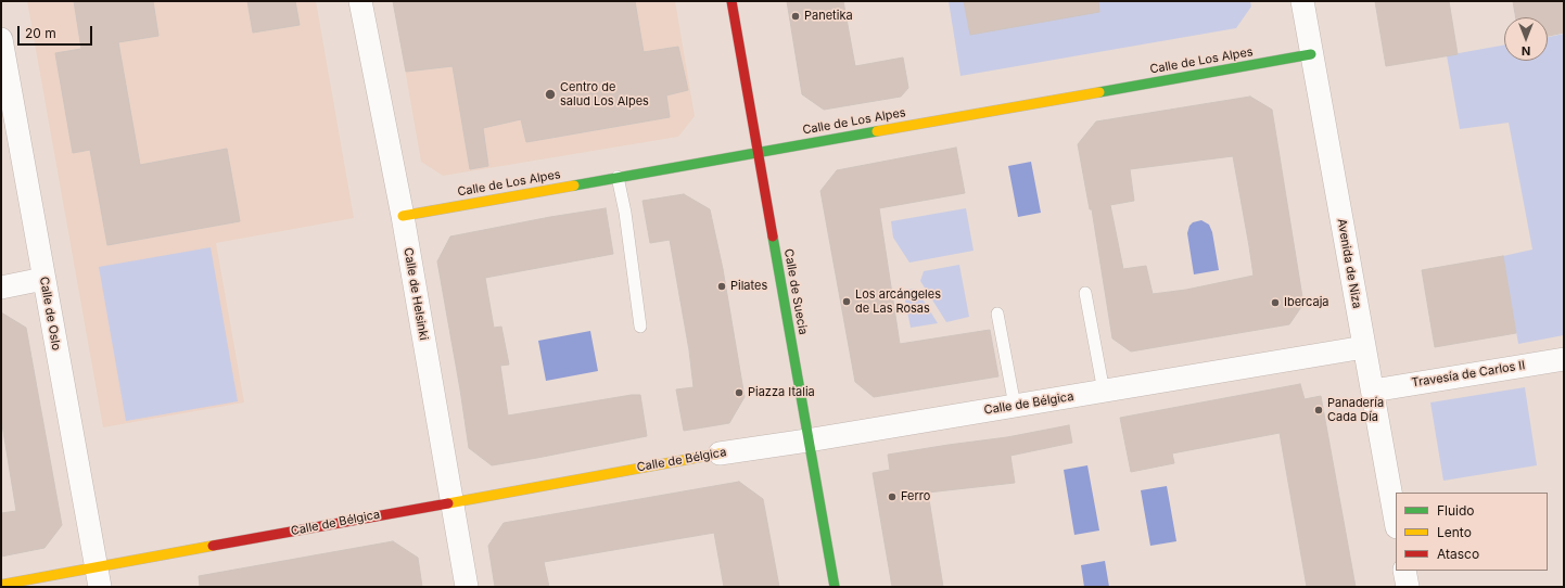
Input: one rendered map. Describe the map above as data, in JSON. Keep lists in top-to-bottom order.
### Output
{
  "streets": {
    "street": [
      "Calle de Los Alpes",
      "Avenida de Niza",
      "Calle de Suecia",
      "Calle de Helsinki",
      "Calle de Oslo",
      "Travesía de Carlos II",
      "Calle de Bélgica"
    ]
  },
  "crossings": [
    ["Calle de Los Alpes", "Avenida de Niza"],
    ["Calle de Los Alpes", "Calle de Suecia"],
    ["Calle de Los Alpes", "Calle de Helsinki"],
    ["Avenida de Niza", "Travesía de Carlos II"],
    ["Avenida de Niza", "Calle de Bélgica"],
    ["Calle de Suecia", "Calle de Bélgica"],
    ["Calle de Helsinki", "Calle de Bélgica"],
    ["Calle de Oslo", "Calle de Bélgica"]
  ],
  "places": [
    "Panetika",
    "Centro de salud Los Alpes",
    "Pilates",
    "Los arcángeles de Las Rosas",
    "Ibercaja",
    "Piazza Italia",
    "Panadería Cada Día",
    "Ferro"
  ],
  "legend": ["Fluido", "Lento", "Atasco"],
  "scale_bar": "20 m",
  "north": "bottom"
}
